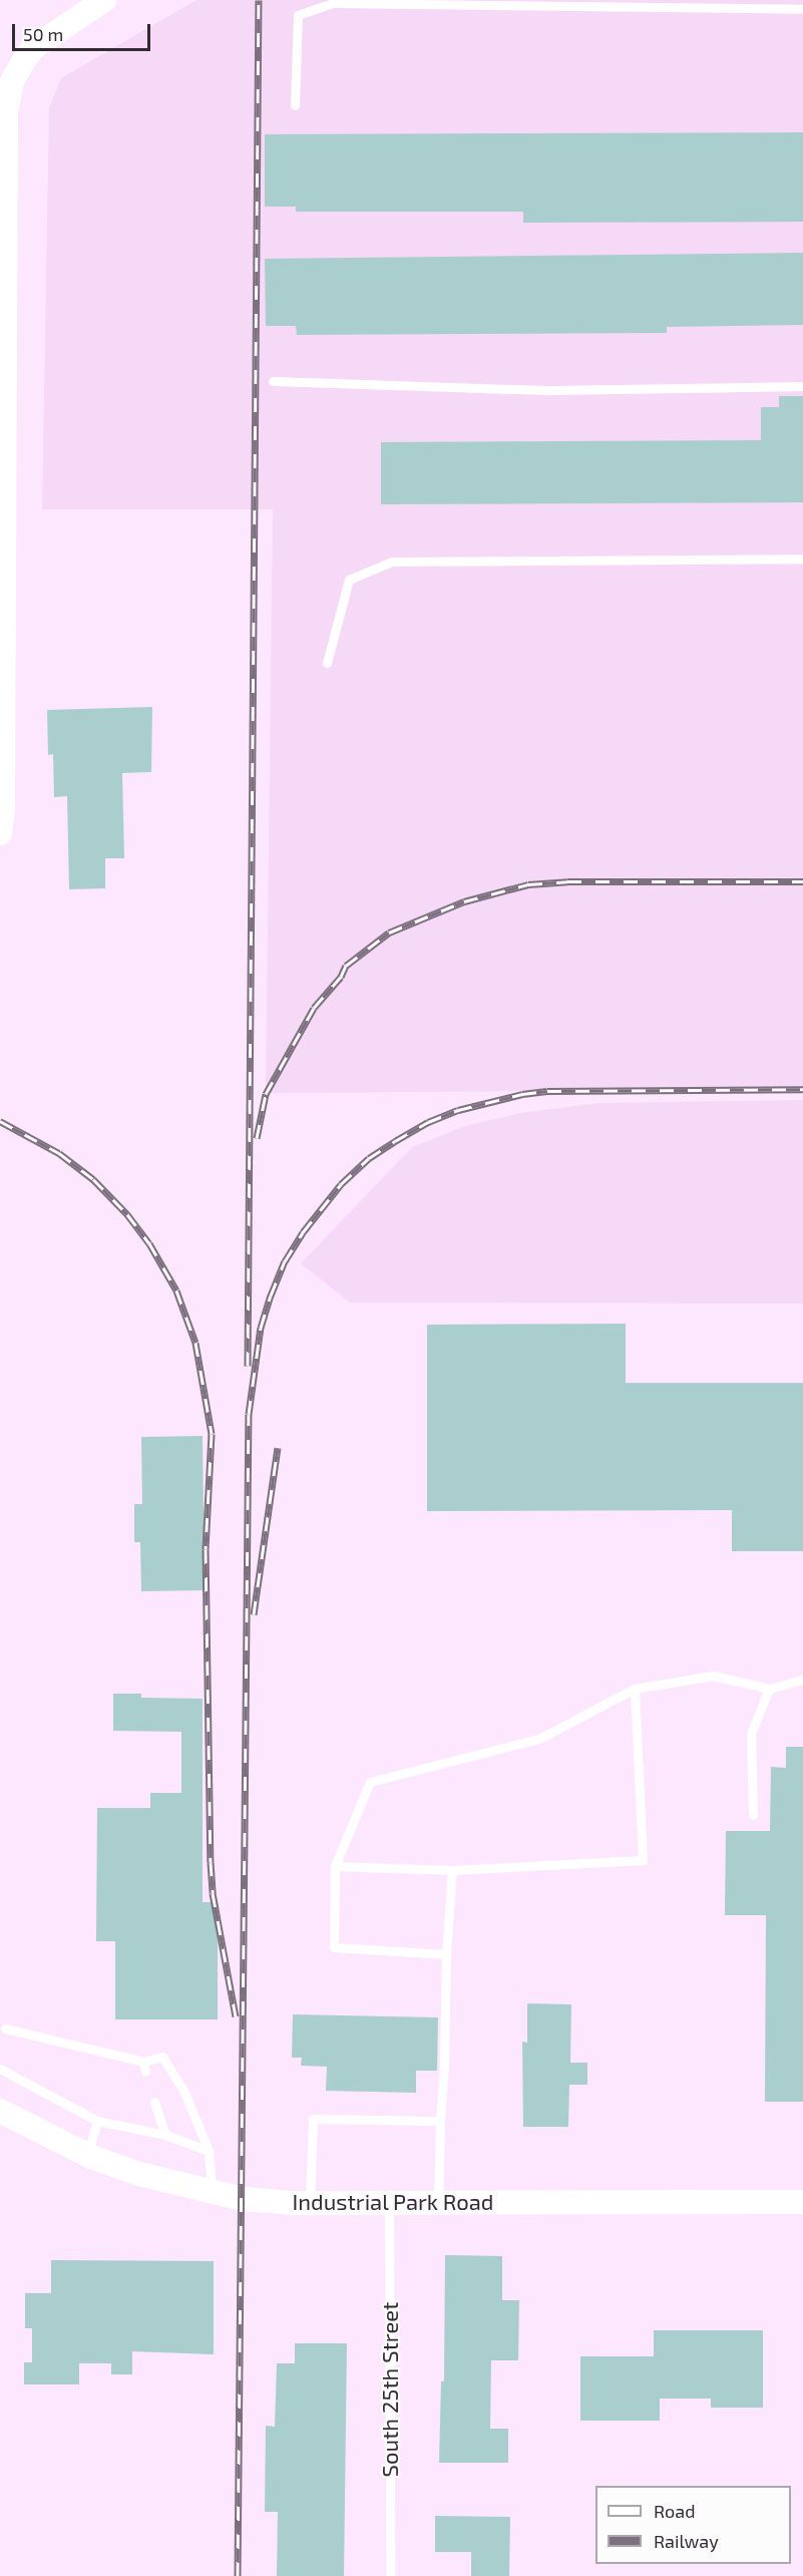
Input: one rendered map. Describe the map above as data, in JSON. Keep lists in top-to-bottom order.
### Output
{
  "streets": {
    "street": ["Industrial Park Road"],
    "lane": ["South 25th Street"]
  },
  "crossings": [
    ["Industrial Park Road", "South 25th Street"]
  ],
  "legend": ["Road", "Railway"],
  "scale_bar": "50 m"
}
